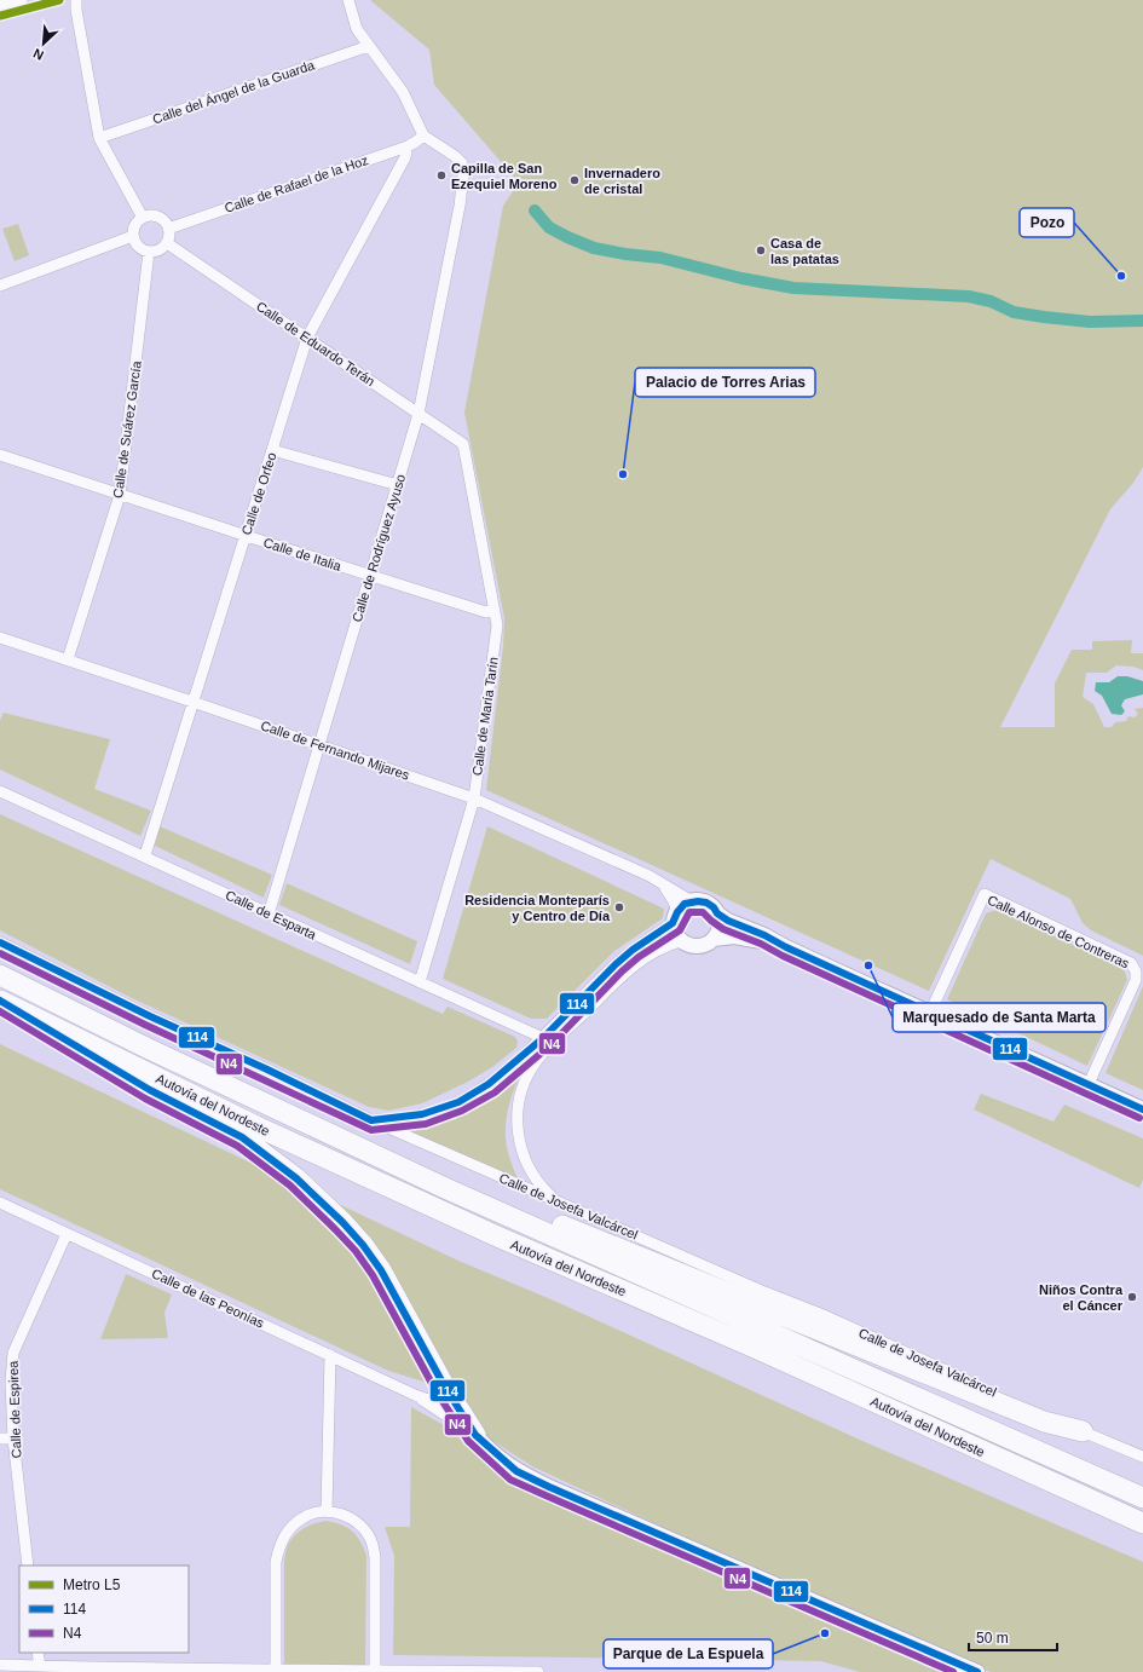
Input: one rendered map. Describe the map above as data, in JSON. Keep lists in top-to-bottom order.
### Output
{
  "streets": {
    "highway": ["Autovía del Nordeste"],
    "street": [
      "Calle del Ángel de la Guarda",
      "Calle de Rafael de la Hoz",
      "Calle de Eduardo Terán",
      "Calle de Suárez García",
      "Calle de Orfeo",
      "Calle de Rodríguez Ayuso",
      "Calle de Italia",
      "Calle de María Tarín",
      "Calle de Fernando Mijares",
      "Calle de Esparta",
      "Calle Alonso de Contreras",
      "Calle de Josefa Valcárcel",
      "Calle de las Peonías",
      "Calle de Espirea"
    ]
  },
  "crossings": [
    ["Calle de Rafael de la Hoz", "Calle de Eduardo Terán"],
    ["Calle de Rafael de la Hoz", "Calle de Suárez García"],
    ["Calle de Rafael de la Hoz", "Calle de Orfeo"],
    ["Calle de Rafael de la Hoz", "Calle de Rodríguez Ayuso"],
    ["Calle de Eduardo Terán", "Calle de Suárez García"],
    ["Calle de Eduardo Terán", "Calle de Orfeo"],
    ["Calle de Eduardo Terán", "Calle de Rodríguez Ayuso"],
    ["Calle de Eduardo Terán", "Calle de María Tarín"],
    ["Calle de Suárez García", "Calle de Italia"],
    ["Calle de Suárez García", "Calle de Fernando Mijares"],
    ["Calle de Orfeo", "Calle de Italia"],
    ["Calle de Orfeo", "Calle de Fernando Mijares"],
    ["Calle de Orfeo", "Calle de Esparta"],
    ["Calle de Rodríguez Ayuso", "Calle de Italia"],
    ["Calle de Rodríguez Ayuso", "Calle de Fernando Mijares"],
    ["Calle de Rodríguez Ayuso", "Calle de Esparta"],
    ["Calle de Italia", "Calle de María Tarín"],
    ["Calle de María Tarín", "Calle de Fernando Mijares"],
    ["Calle de María Tarín", "Calle de Esparta"],
    ["Calle de las Peonías", "Calle de Espirea"]
  ],
  "places": [
    "Capilla de San Ezequiel Moreno",
    "Invernadero de cristal",
    "Casa de las patatas",
    "Pozo",
    "Palacio de Torres Arias",
    "Residencia Monteparís y Centro de Día",
    "Marquesado de Santa Marta",
    "Niños Contra el Cáncer",
    "Parque de La Espuela"
  ],
  "lines": ["metro line L5", "transit line 114", "transit line N4"],
  "legend": ["Metro L5", "114", "N4"],
  "scale_bar": "50 m",
  "north": "bottom left"
}
